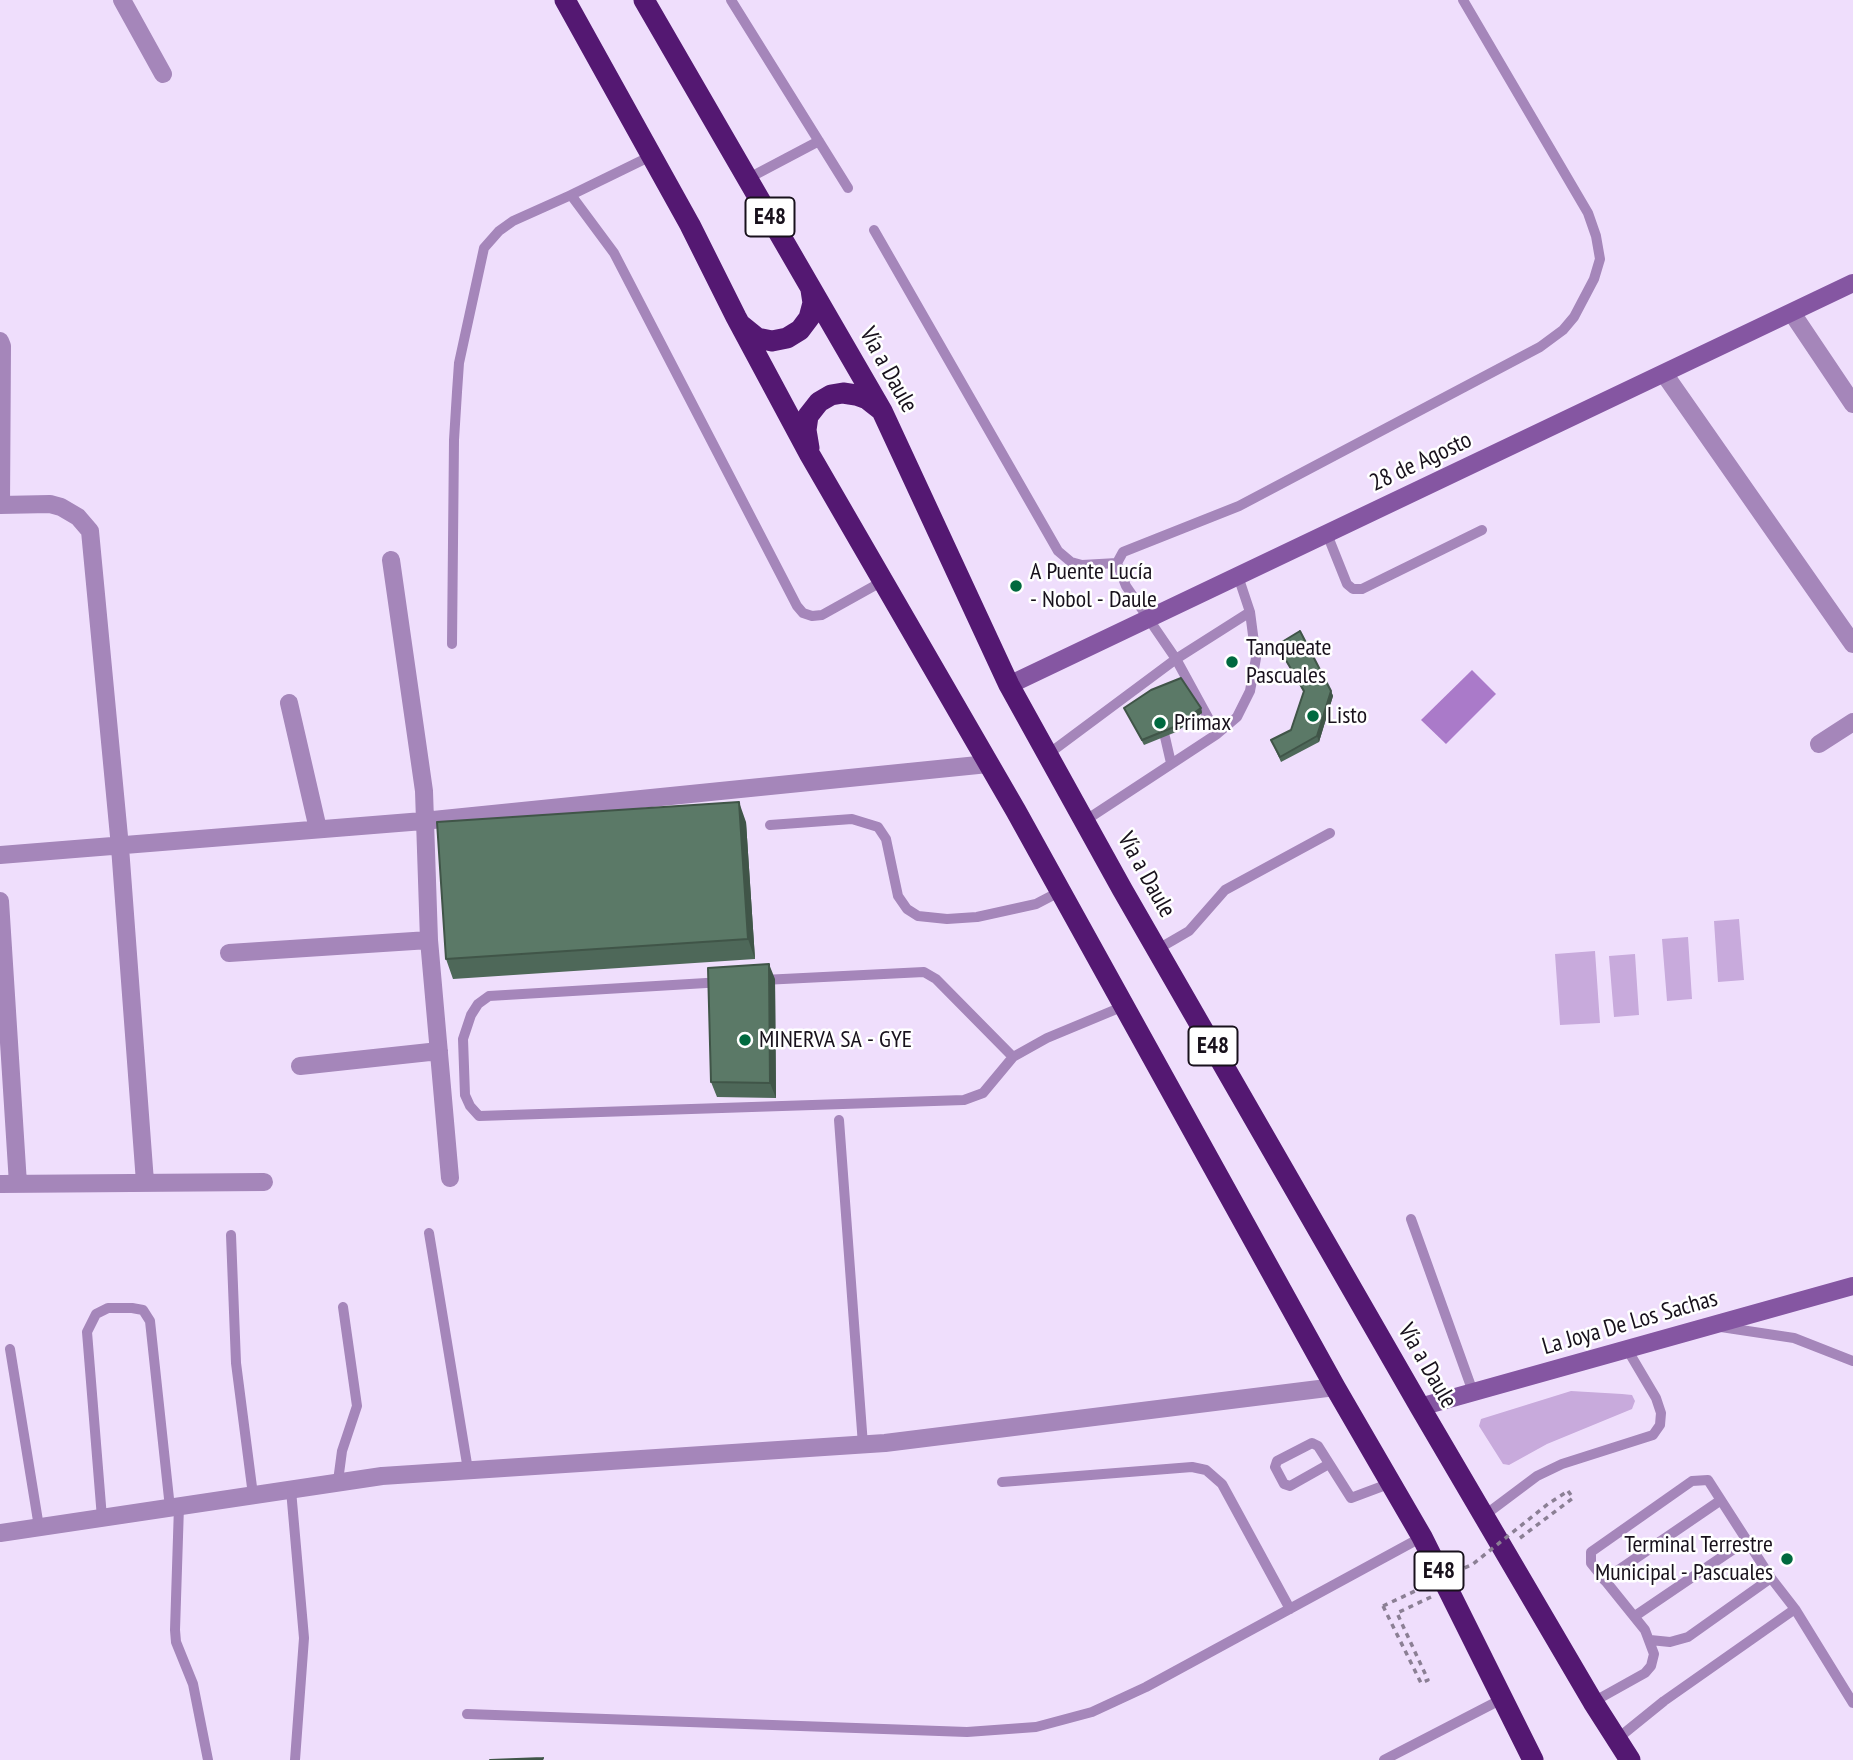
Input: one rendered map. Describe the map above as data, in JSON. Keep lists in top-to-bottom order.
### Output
{
  "streets": {
    "highway": ["E48", "Vía a Daule"],
    "street": ["28 de Agosto", "La Joya De Los Sachas"]
  },
  "crossings": [
    ["Vía a Daule", "28 de Agosto"],
    ["Vía a Daule", "La Joya De Los Sachas"]
  ],
  "places": [
    "A Puente Lucía - Nobol - Daule",
    "Tanqueate Pascuales",
    "Listo",
    "Primax",
    "MINERVA SA - GYE",
    "Terminal Terrestre Municipal - Pascuales"
  ]
}
